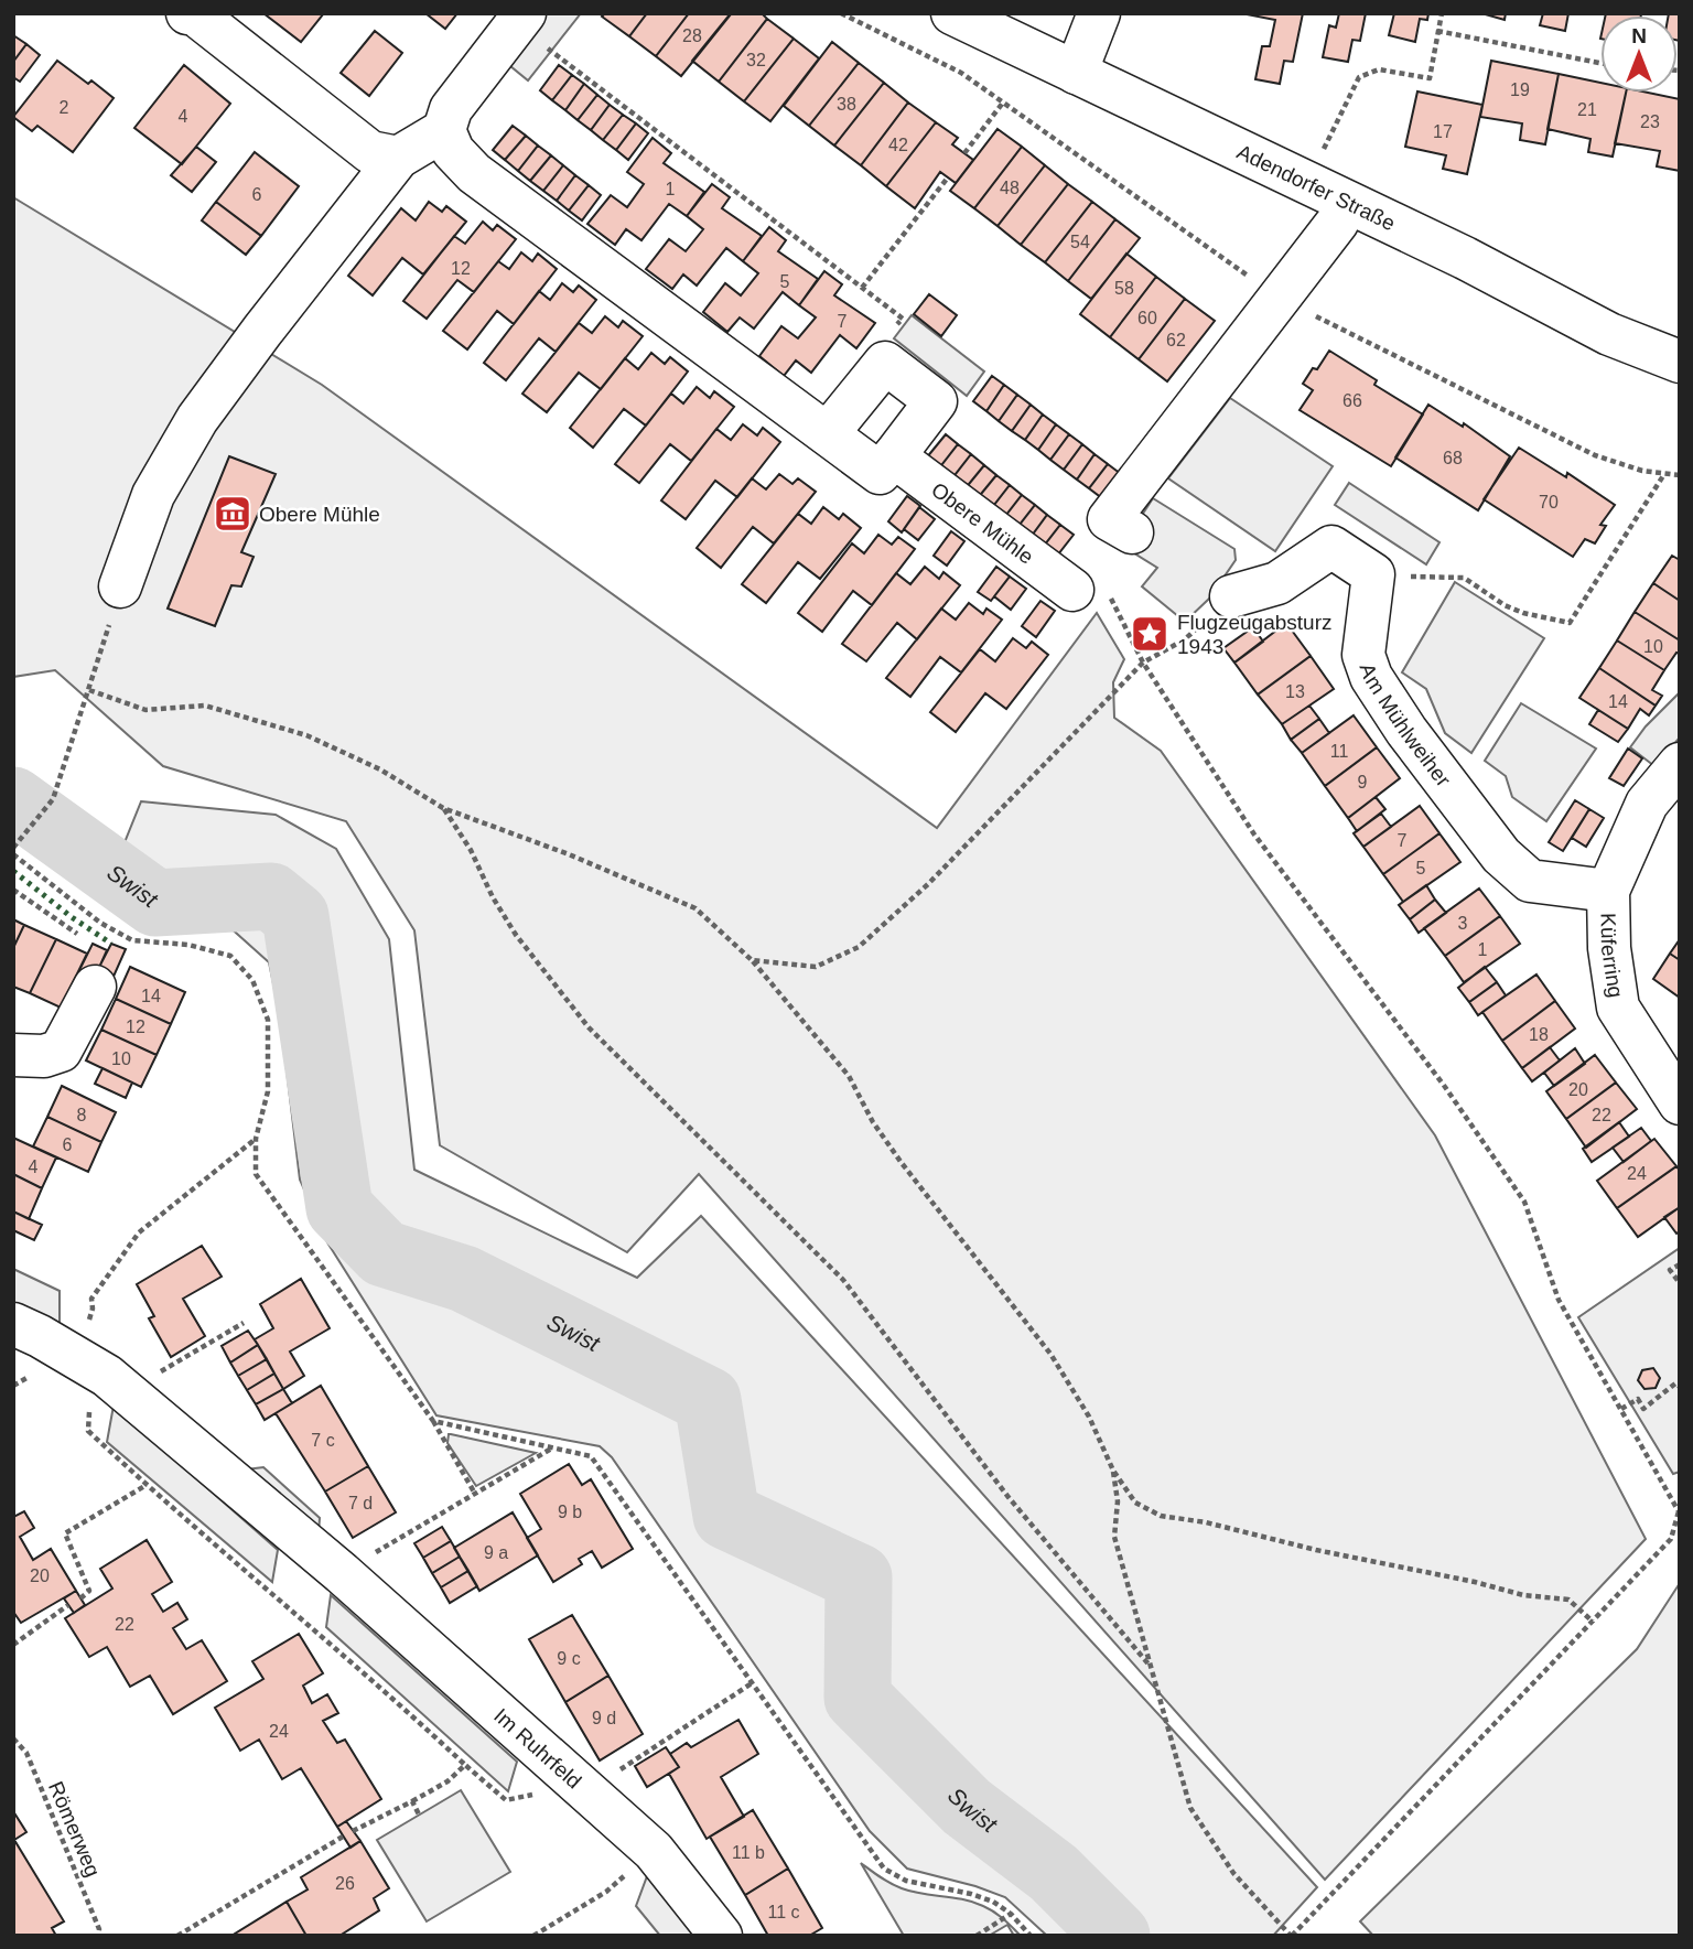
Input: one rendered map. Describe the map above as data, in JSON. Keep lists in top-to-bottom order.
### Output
{
  "streets": {
    "street": [
      "Adendorfer Straße",
      "Obere Mühle",
      "Am Mühlweiher",
      "Küferring",
      "Im Ruhrfeld"
    ],
    "path": ["Römerweg"]
  },
  "crossings": [
    ["Am Mühlweiher", "Küferring"]
  ],
  "water": ["Swist"],
  "places": {
    "museum": ["Obere Mühle"],
    "place": ["Flugzeugabsturz 1943"]
  },
  "house_numbers": [
    "28",
    "32",
    "19",
    "38",
    "2",
    "21",
    "4",
    "23",
    "17",
    "42",
    "48",
    "1",
    "6",
    "54",
    "12",
    "5",
    "58",
    "60",
    "7",
    "62",
    "66",
    "68",
    "70",
    "10",
    "13",
    "14",
    "11",
    "9",
    "7",
    "5",
    "3",
    "1",
    "14",
    "12",
    "18",
    "10",
    "20",
    "8",
    "22",
    "6",
    "4",
    "24",
    "7 c",
    "7 d",
    "9 b",
    "9 a",
    "20",
    "22",
    "9 c",
    "9 d",
    "24",
    "11 b",
    "26",
    "11 c"
  ],
  "north": "top"
}
